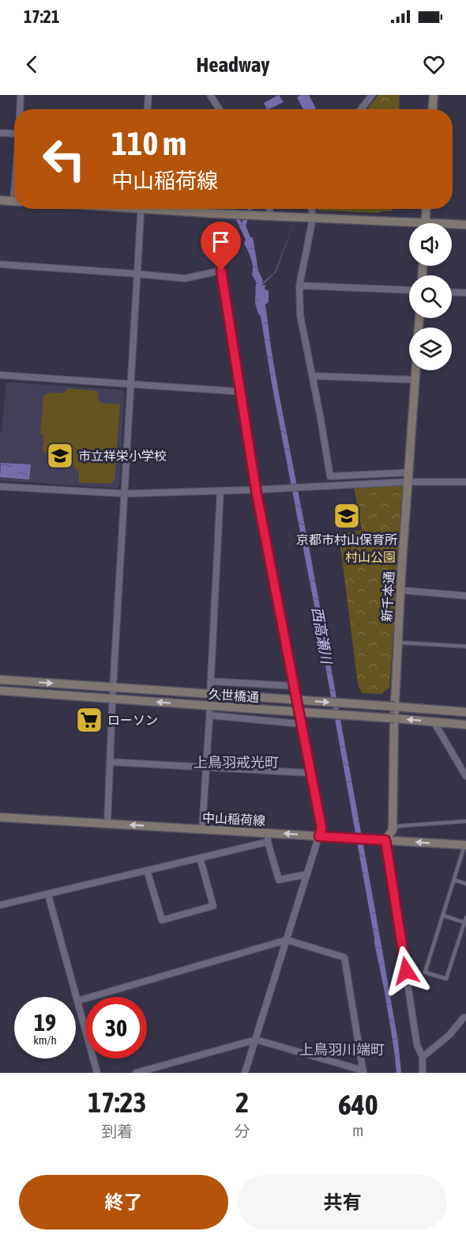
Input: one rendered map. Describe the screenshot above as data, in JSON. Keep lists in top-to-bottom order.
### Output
{
  "streets": {
    "street": ["新千本通", "久世橋通", "中山稲荷線"]
  },
  "crossings": [
    ["新千本通", "久世橋通"]
  ],
  "districts": ["上鳥羽戒光町", "上鳥羽川端町"],
  "water": ["西高瀬川"],
  "parks": ["村山公園"],
  "places": {
    "school or university": ["市立祥栄小学校", "京都市村山保育所"],
    "supermarket": ["ローソン"]
  },
  "page": {
    "status": "17:21",
    "header": "Headway",
    "turn": ["110 m", "中山稲荷線"],
    "speed": "19 km/h",
    "limit": "30",
    "eta": [
      "17:23",
      "到着",
      "2",
      "分",
      "640",
      "m"
    ],
    "buttons": ["終了", "共有"]
  }
}
